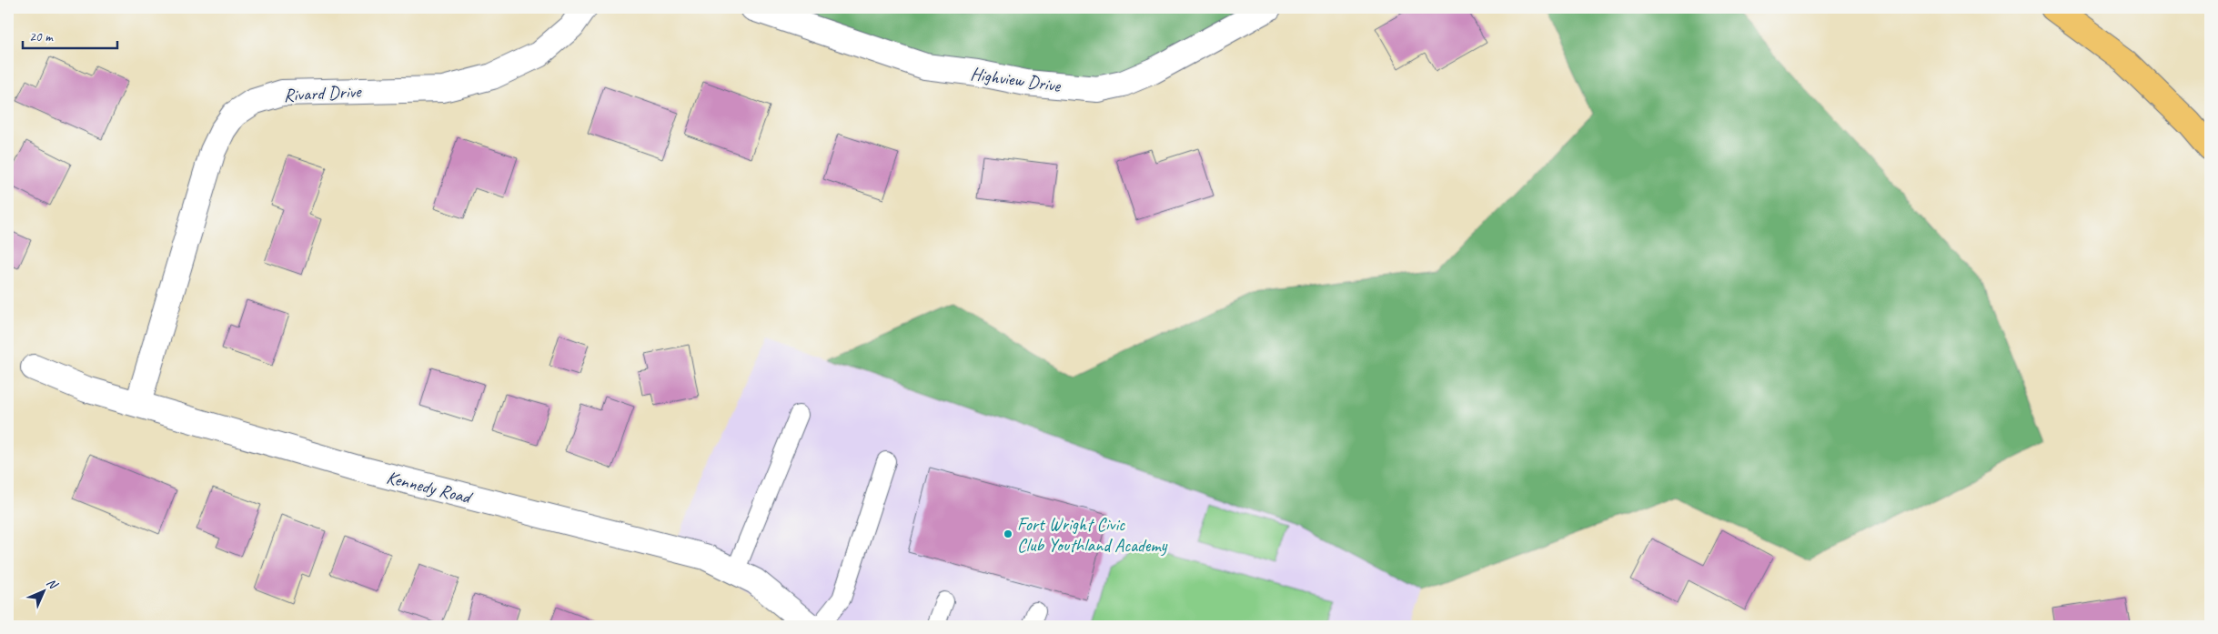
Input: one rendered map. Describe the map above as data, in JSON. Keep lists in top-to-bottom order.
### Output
{
  "streets": {
    "street": ["Highview Drive", "Rivard Drive", "Kennedy Road"]
  },
  "crossings": [
    ["Rivard Drive", "Kennedy Road"]
  ],
  "places": ["Fort Wright Civic Club Youthland Academy"],
  "scale_bar": "20 m",
  "north": "top right"
}
